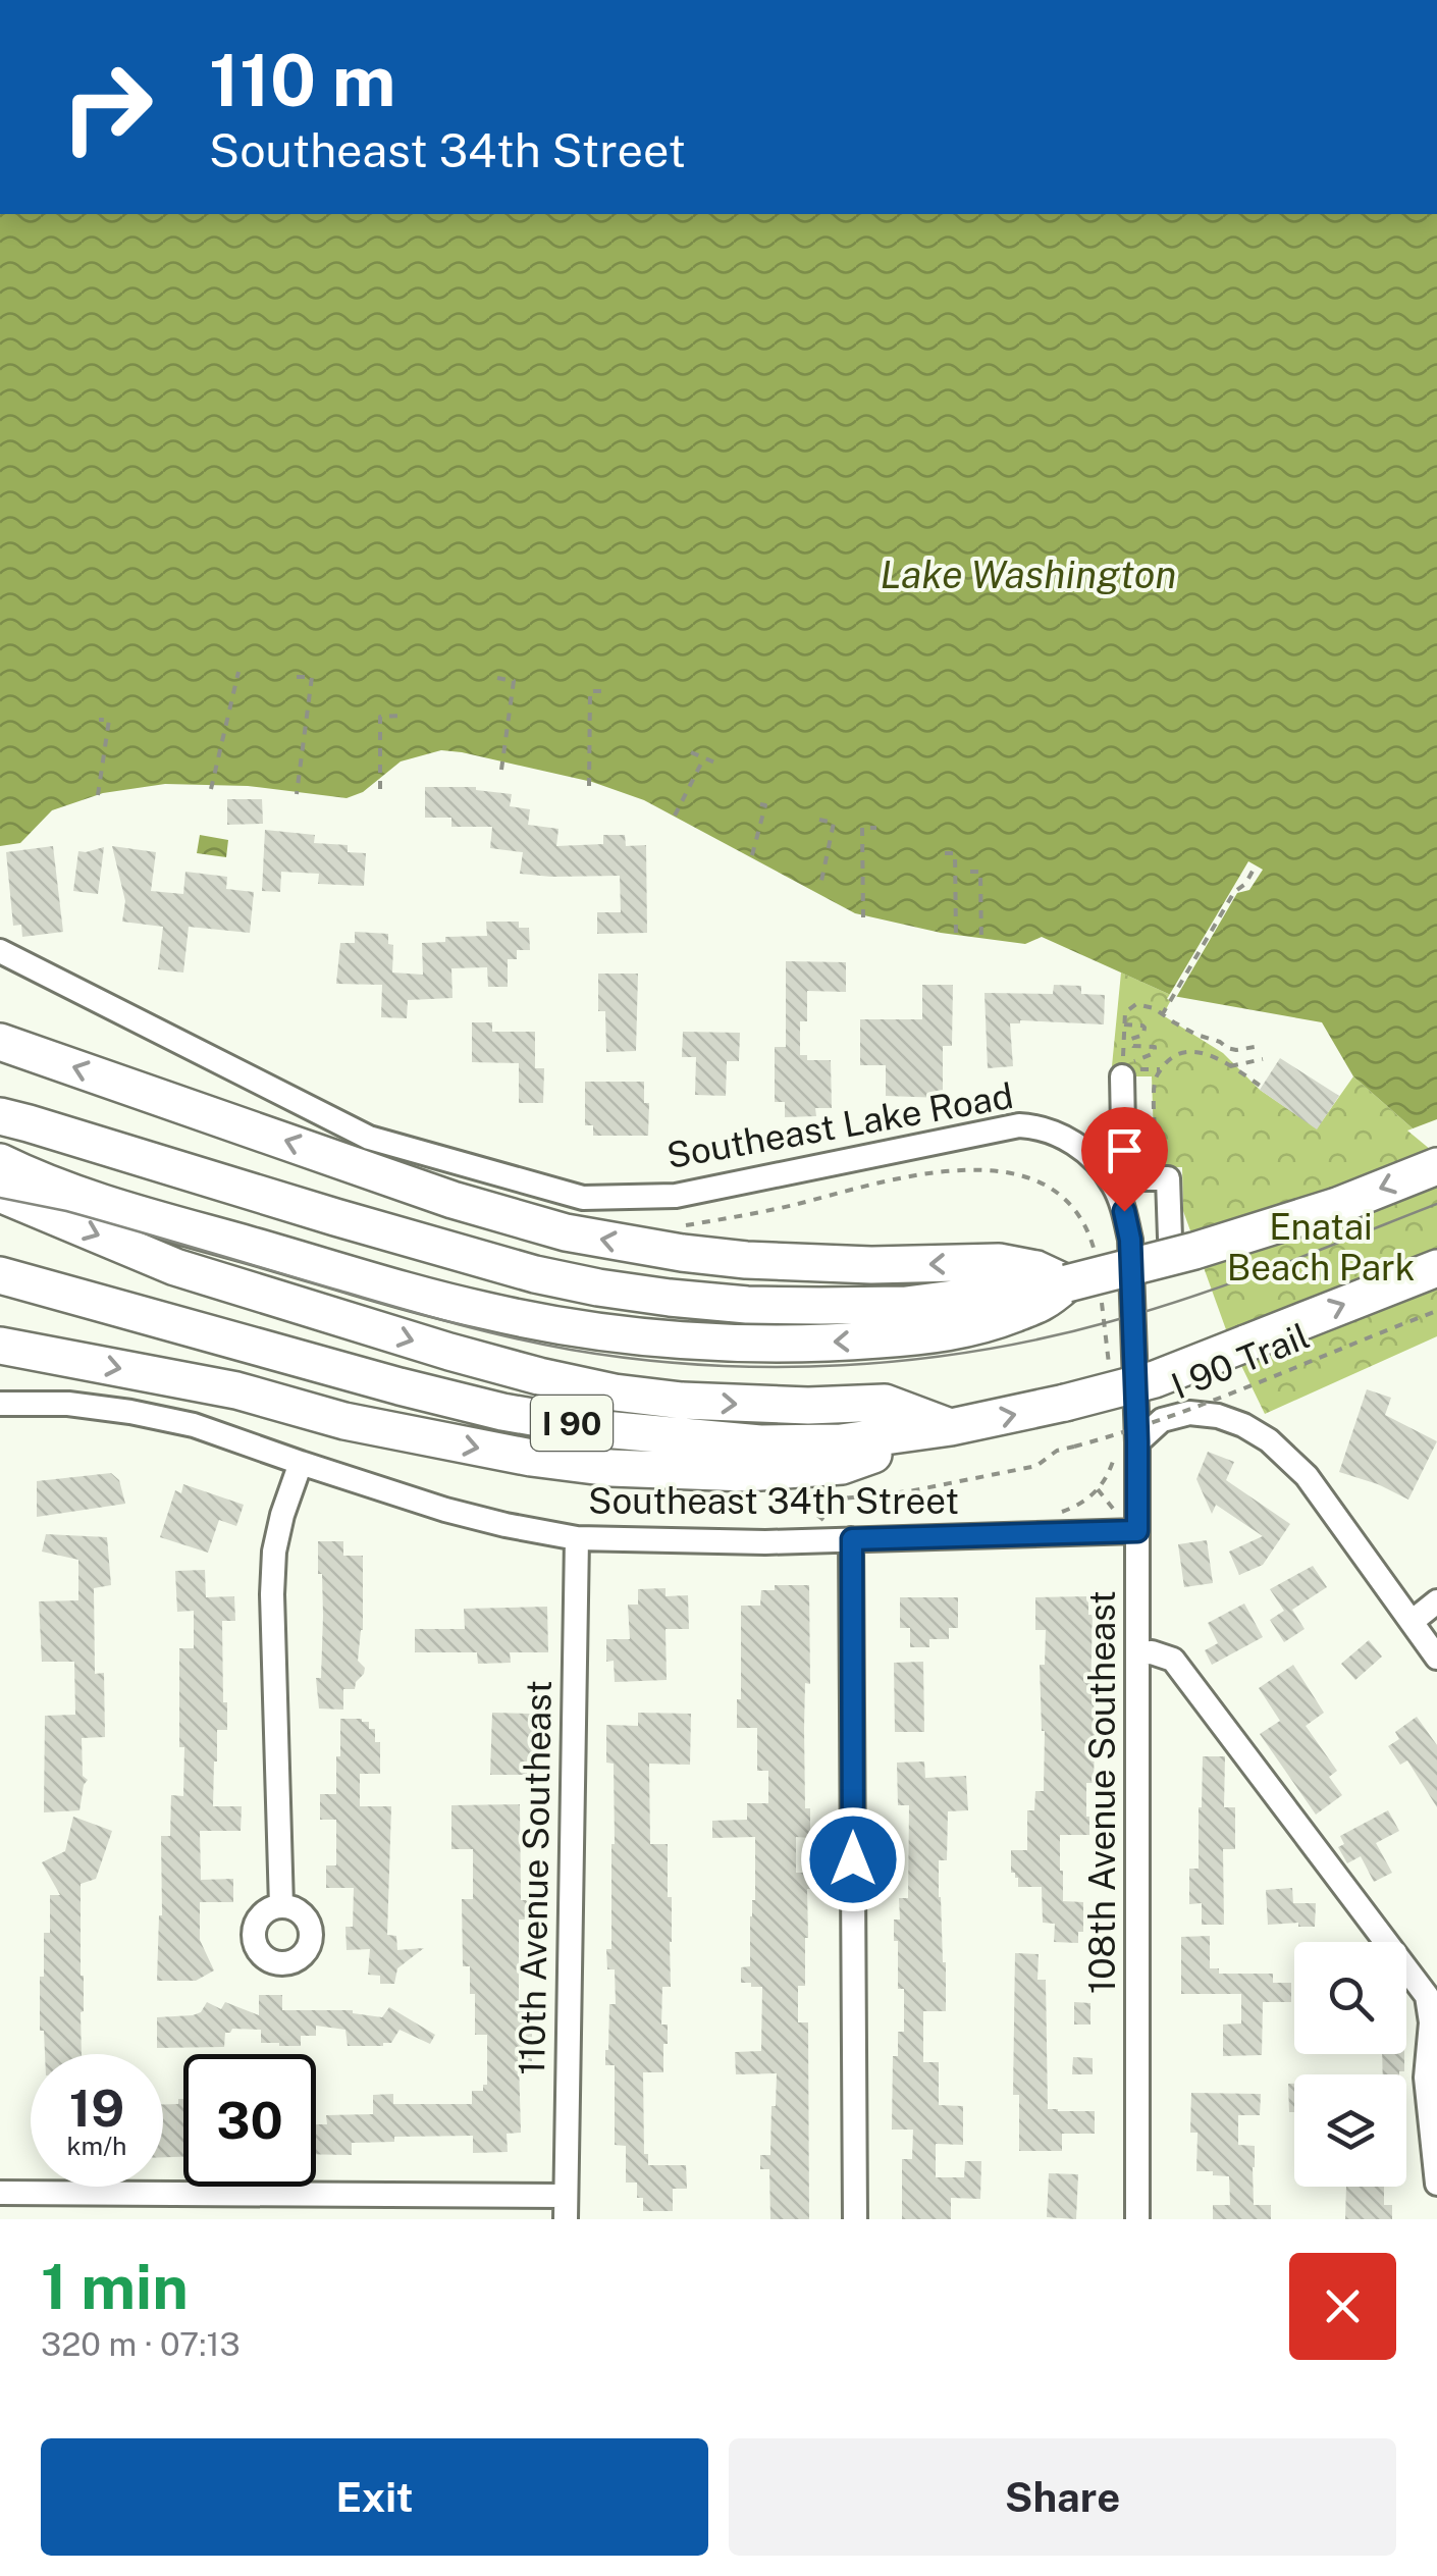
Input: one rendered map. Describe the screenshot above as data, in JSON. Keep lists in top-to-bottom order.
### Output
{
  "streets": {
    "highway": ["I 90"],
    "street": [
      "Southeast Lake Road",
      "Southeast 34th Street",
      "108th Avenue Southeast",
      "110th Avenue Southeast"
    ],
    "path": ["I 90 Trail"]
  },
  "crossings": [
    ["Southeast Lake Road", "108th Avenue Southeast"],
    ["Southeast 34th Street", "108th Avenue Southeast"],
    ["Southeast 34th Street", "110th Avenue Southeast"]
  ],
  "water": ["Lake Washington"],
  "parks": ["Enatai Beach Park"],
  "page": {
    "turn": ["110 m", "Southeast 34th Street"],
    "speed": "19 km/h",
    "limit": "30",
    "heading": ["1 min", "320 m · 07:13"],
    "buttons": ["Exit", "Share"]
  }
}
